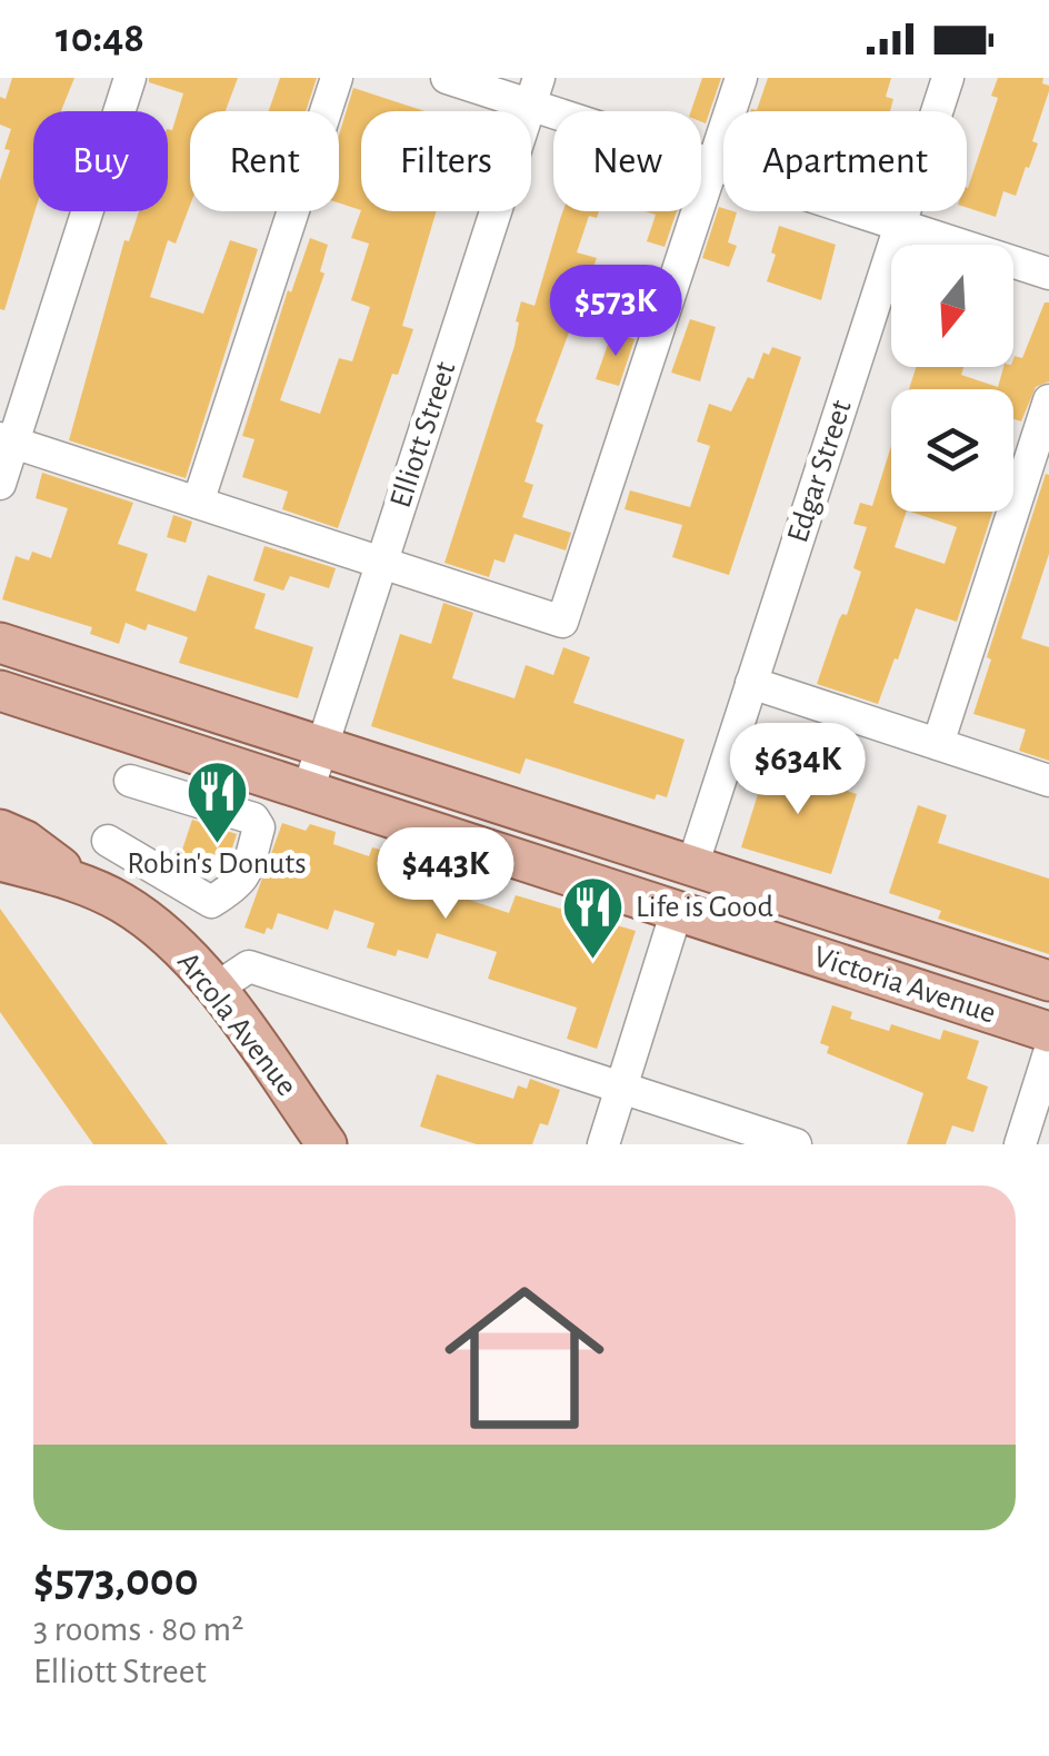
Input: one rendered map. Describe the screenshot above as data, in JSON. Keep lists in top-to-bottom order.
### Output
{
  "streets": {
    "main road": ["Victoria Avenue", "Arcola Avenue"],
    "street": ["Elliott Street", "Edgar Street"]
  },
  "crossings": [
    ["Elliott Street", "Victoria Avenue"],
    ["Edgar Street", "Victoria Avenue"]
  ],
  "places": {
    "restaurant": ["Robin's Donuts", "Life is Good"]
  },
  "north": "bottom",
  "page": {
    "status": "10:48",
    "chip": [
      "Buy",
      "Rent",
      "Filters",
      "New",
      "Apartment"
    ],
    "price": ["$573K", "$634K", "$443K"],
    "list": [
      {
        "name": "$573,000",
        "note": "3 rooms · 80 m² · Elliott Street"
      }
    ]
  }
}
